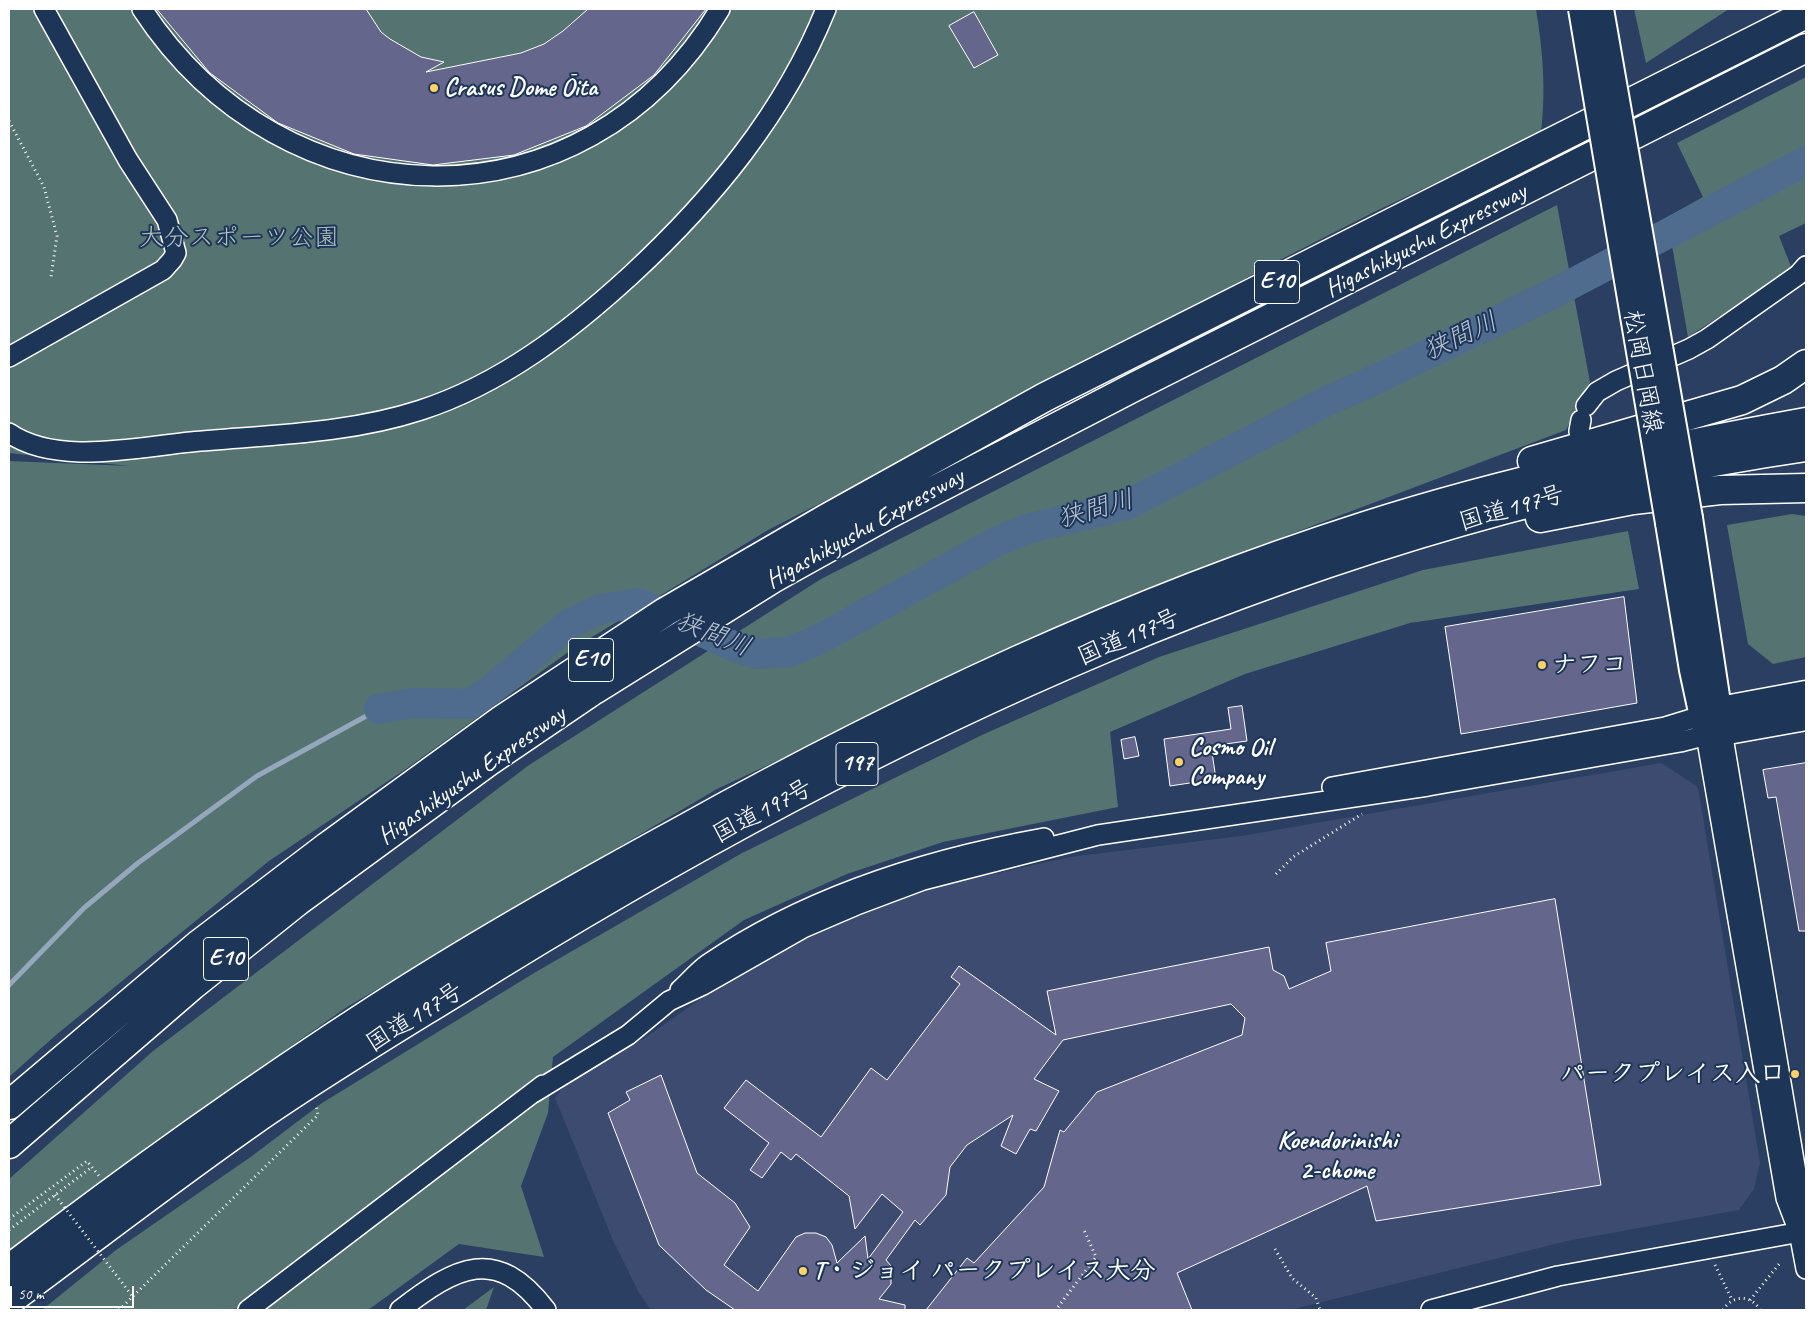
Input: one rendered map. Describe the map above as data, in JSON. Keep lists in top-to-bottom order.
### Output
{
  "streets": {
    "highway": [
      "Higashikyushu Expressway",
      "E10",
      "国道197号",
      "197"
    ],
    "main road": ["松岡日岡線"]
  },
  "districts": ["Koendorinishi 2-chome"],
  "water": ["狭間川"],
  "parks": ["大分スポーツ公園"],
  "places": [
    "Crasus Dome Ōita",
    "ナフコ",
    "Cosmo Oil Company",
    "パークプレイス入口",
    "T・ジョイ パークプレイス大分"
  ],
  "scale_bar": "50 m"
}
